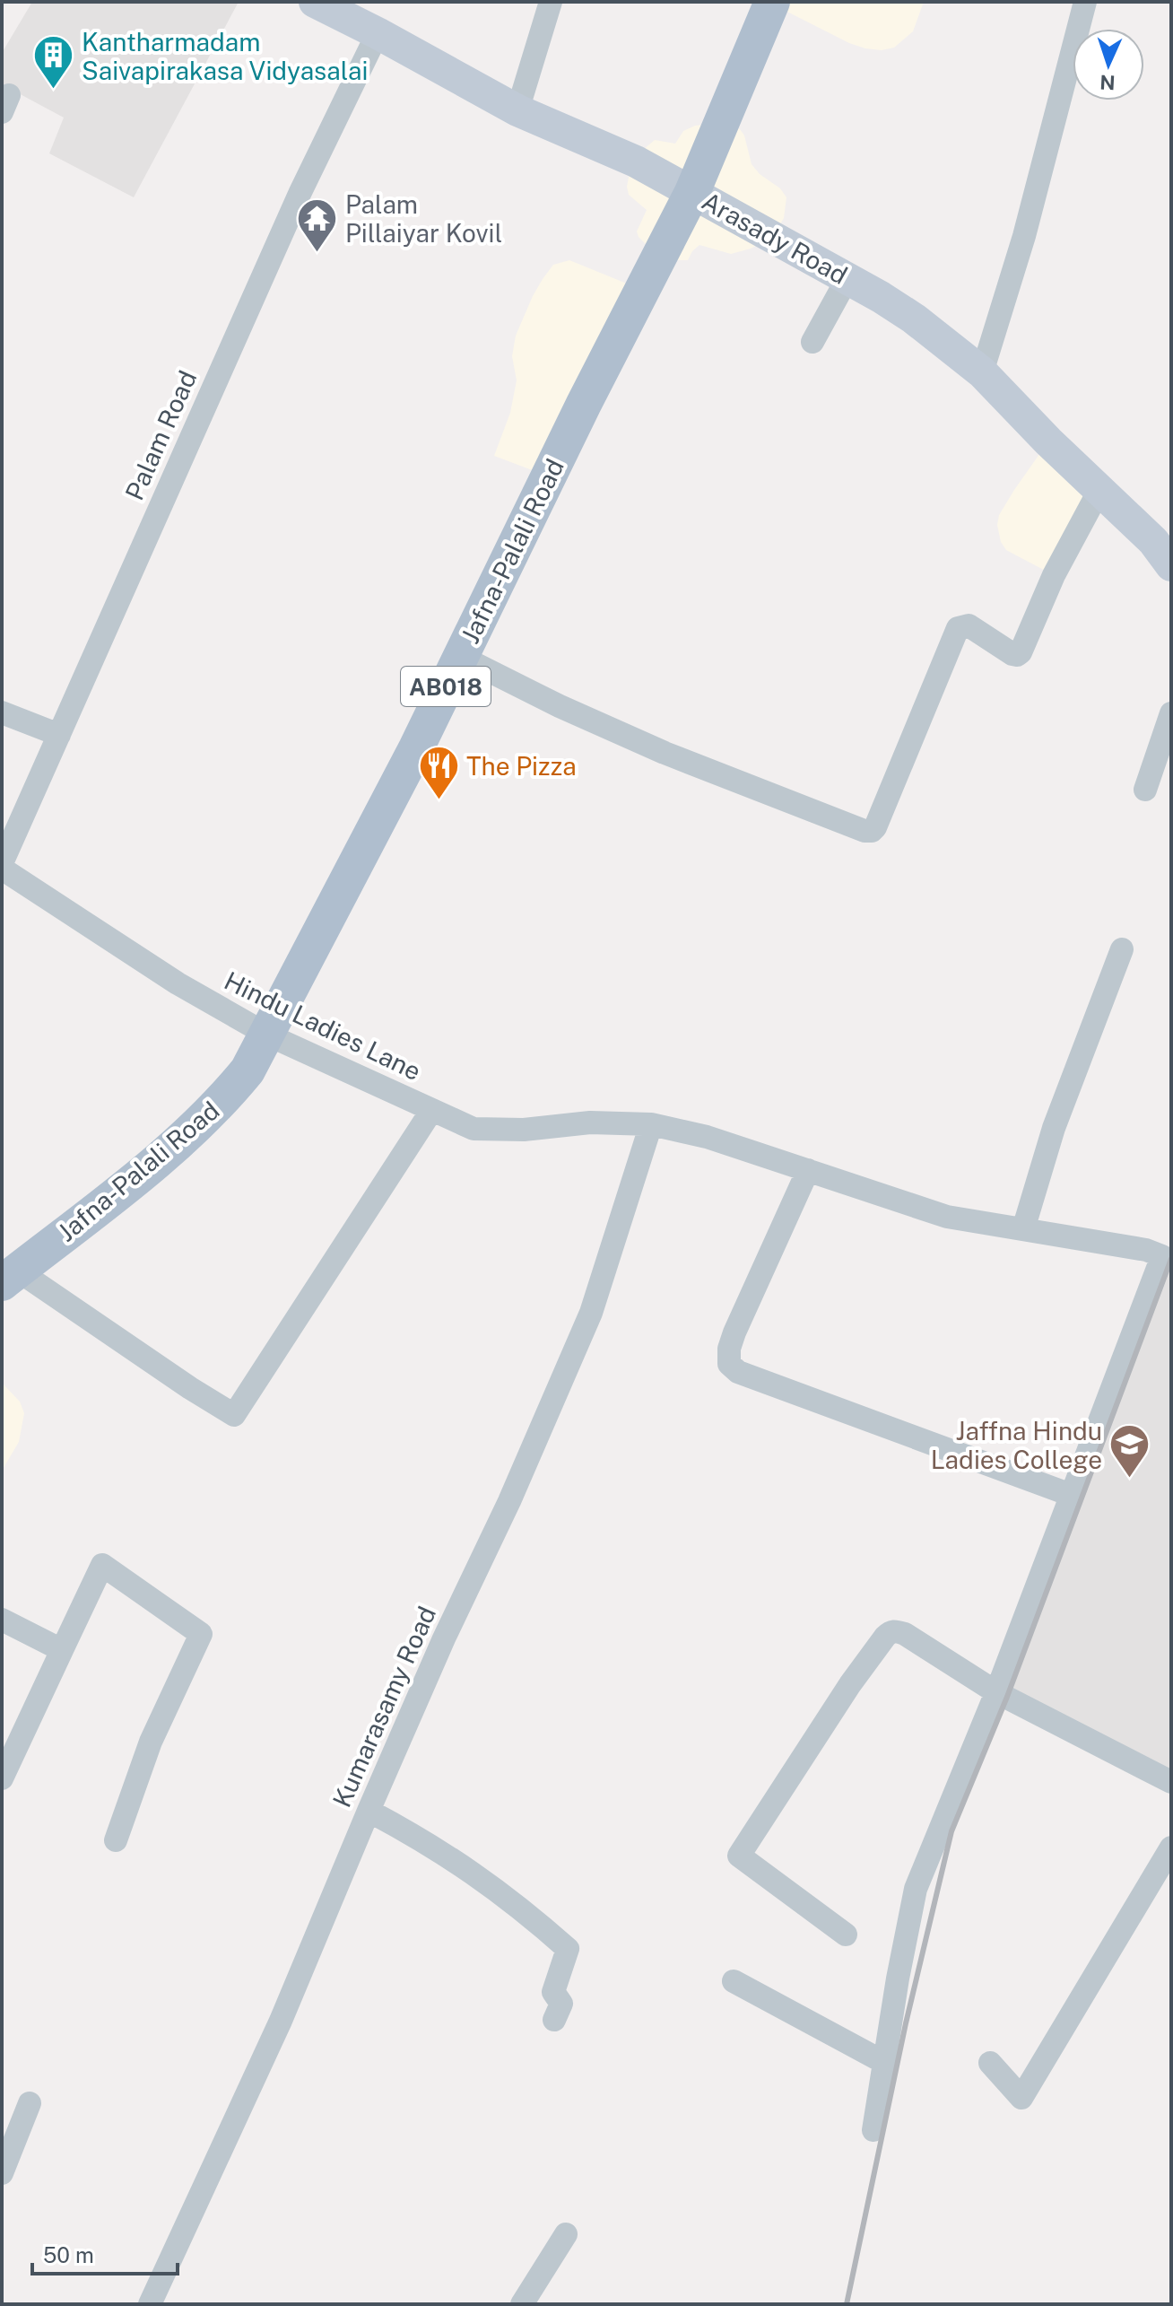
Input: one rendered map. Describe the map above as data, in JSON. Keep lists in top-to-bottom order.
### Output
{
  "streets": {
    "main road": ["Arasady Road", "Jafna-Palali Road", "AB018"],
    "street": ["Palam Road", "Hindu Ladies Lane", "Kumarasamy Road"]
  },
  "crossings": [
    ["Arasady Road", "Palam Road"],
    ["Arasady Road", "Jafna-Palali Road"],
    ["Palam Road", "Hindu Ladies Lane"],
    ["Jafna-Palali Road", "Hindu Ladies Lane"],
    ["Hindu Ladies Lane", "Kumarasamy Road"]
  ],
  "places": {
    "building": ["Kantharmadam Saivapirakasa Vidyasalai"],
    "temple": ["Palam Pillaiyar Kovil"],
    "restaurant": ["The Pizza"],
    "school or university": ["Jaffna Hindu Ladies College"]
  },
  "scale_bar": "50 m",
  "north": "bottom"
}
